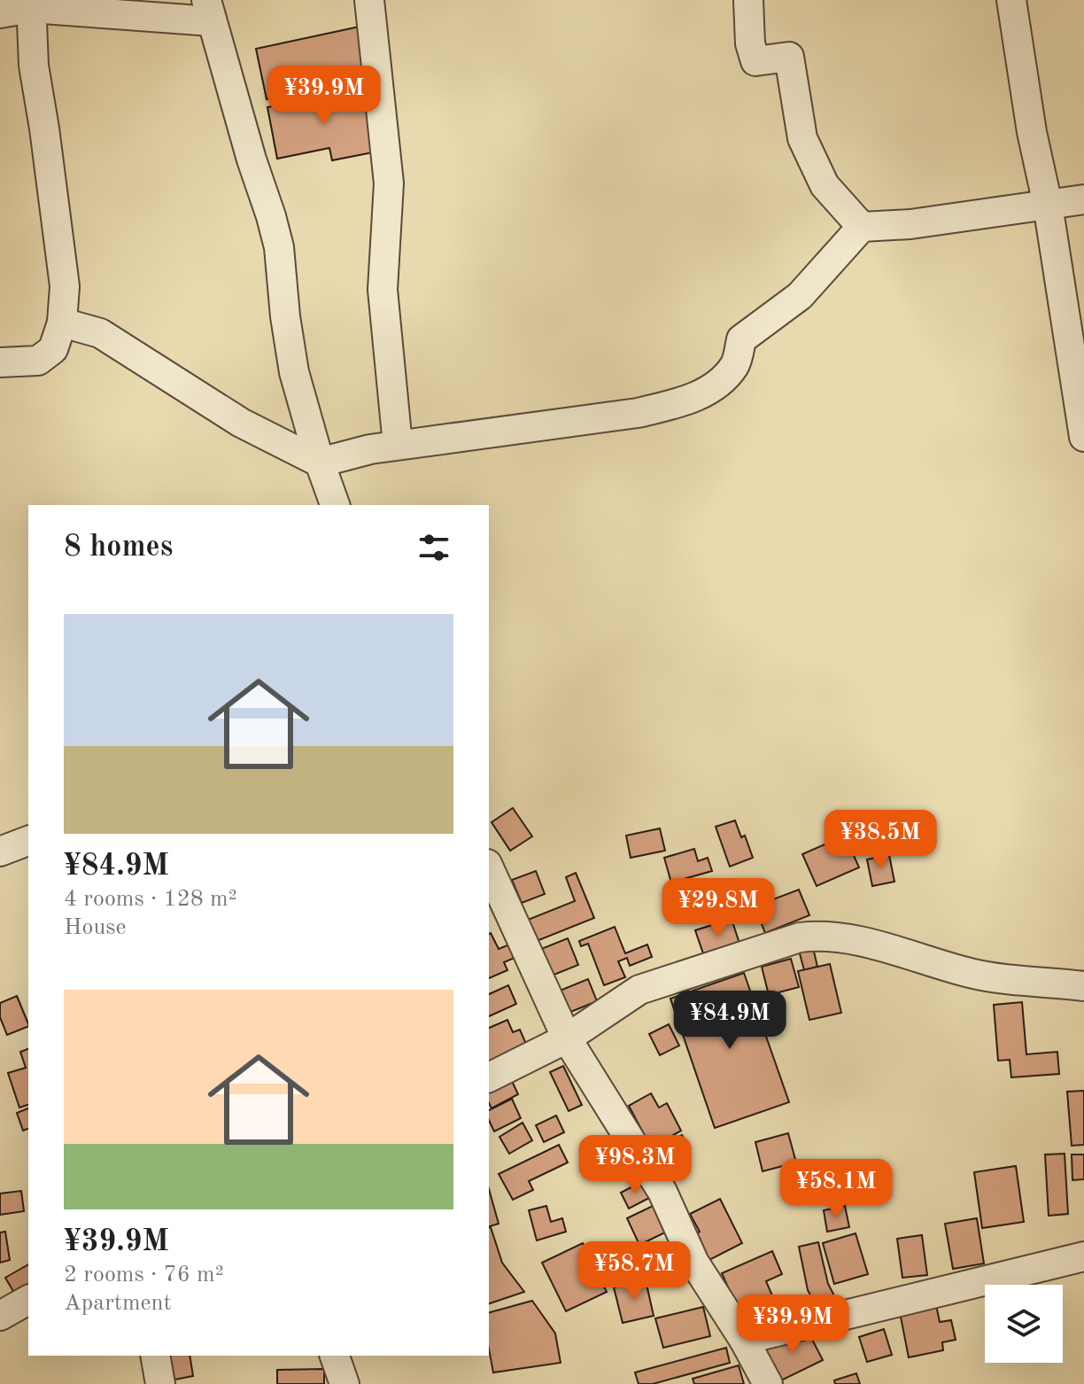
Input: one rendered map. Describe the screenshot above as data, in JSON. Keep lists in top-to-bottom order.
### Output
{
  "page": {
    "price": [
      "¥39.9M",
      "¥38.5M",
      "¥29.8M",
      "¥84.9M",
      "¥98.3M",
      "¥58.1M",
      "¥58.7M",
      "¥39.9M"
    ],
    "heading": "8 homes",
    "list": [
      {
        "name": "¥84.9M",
        "note": "4 rooms · 128 m² · House"
      },
      {
        "name": "¥39.9M",
        "note": "2 rooms · 76 m² · Apartment"
      }
    ]
  }
}
